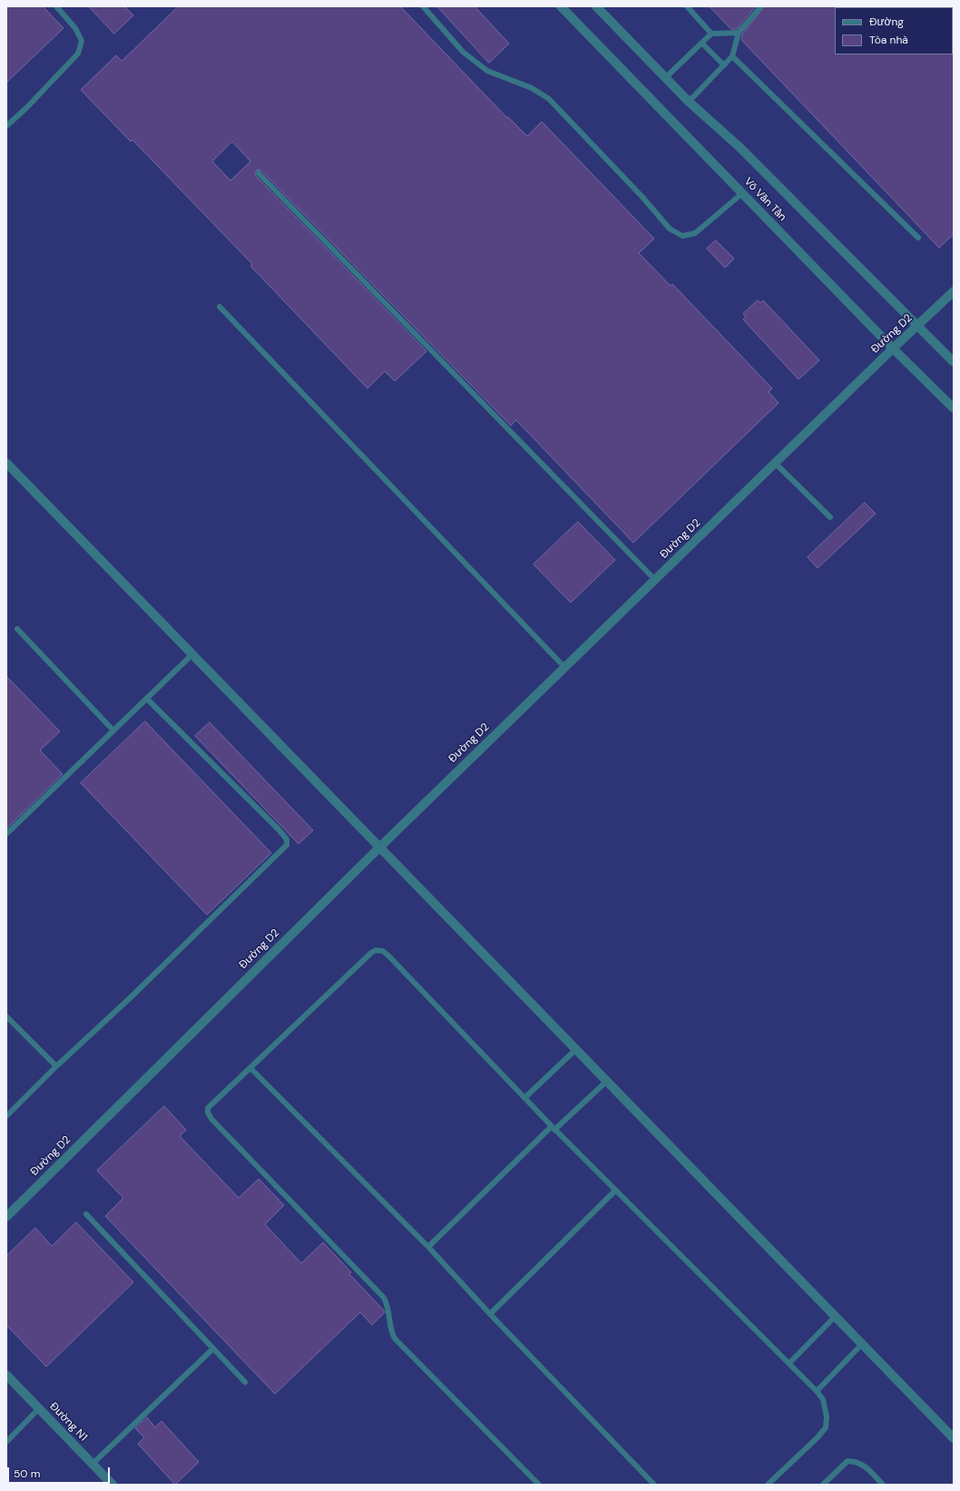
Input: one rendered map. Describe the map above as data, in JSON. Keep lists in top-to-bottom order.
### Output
{
  "streets": {
    "street": ["Võ Văn Tần", "Đường D2", "Đường N1"]
  },
  "crossings": [
    ["Võ Văn Tần", "Đường D2"]
  ],
  "legend": ["Đường", "Tòa nhà"],
  "scale_bar": "50 m"
}
